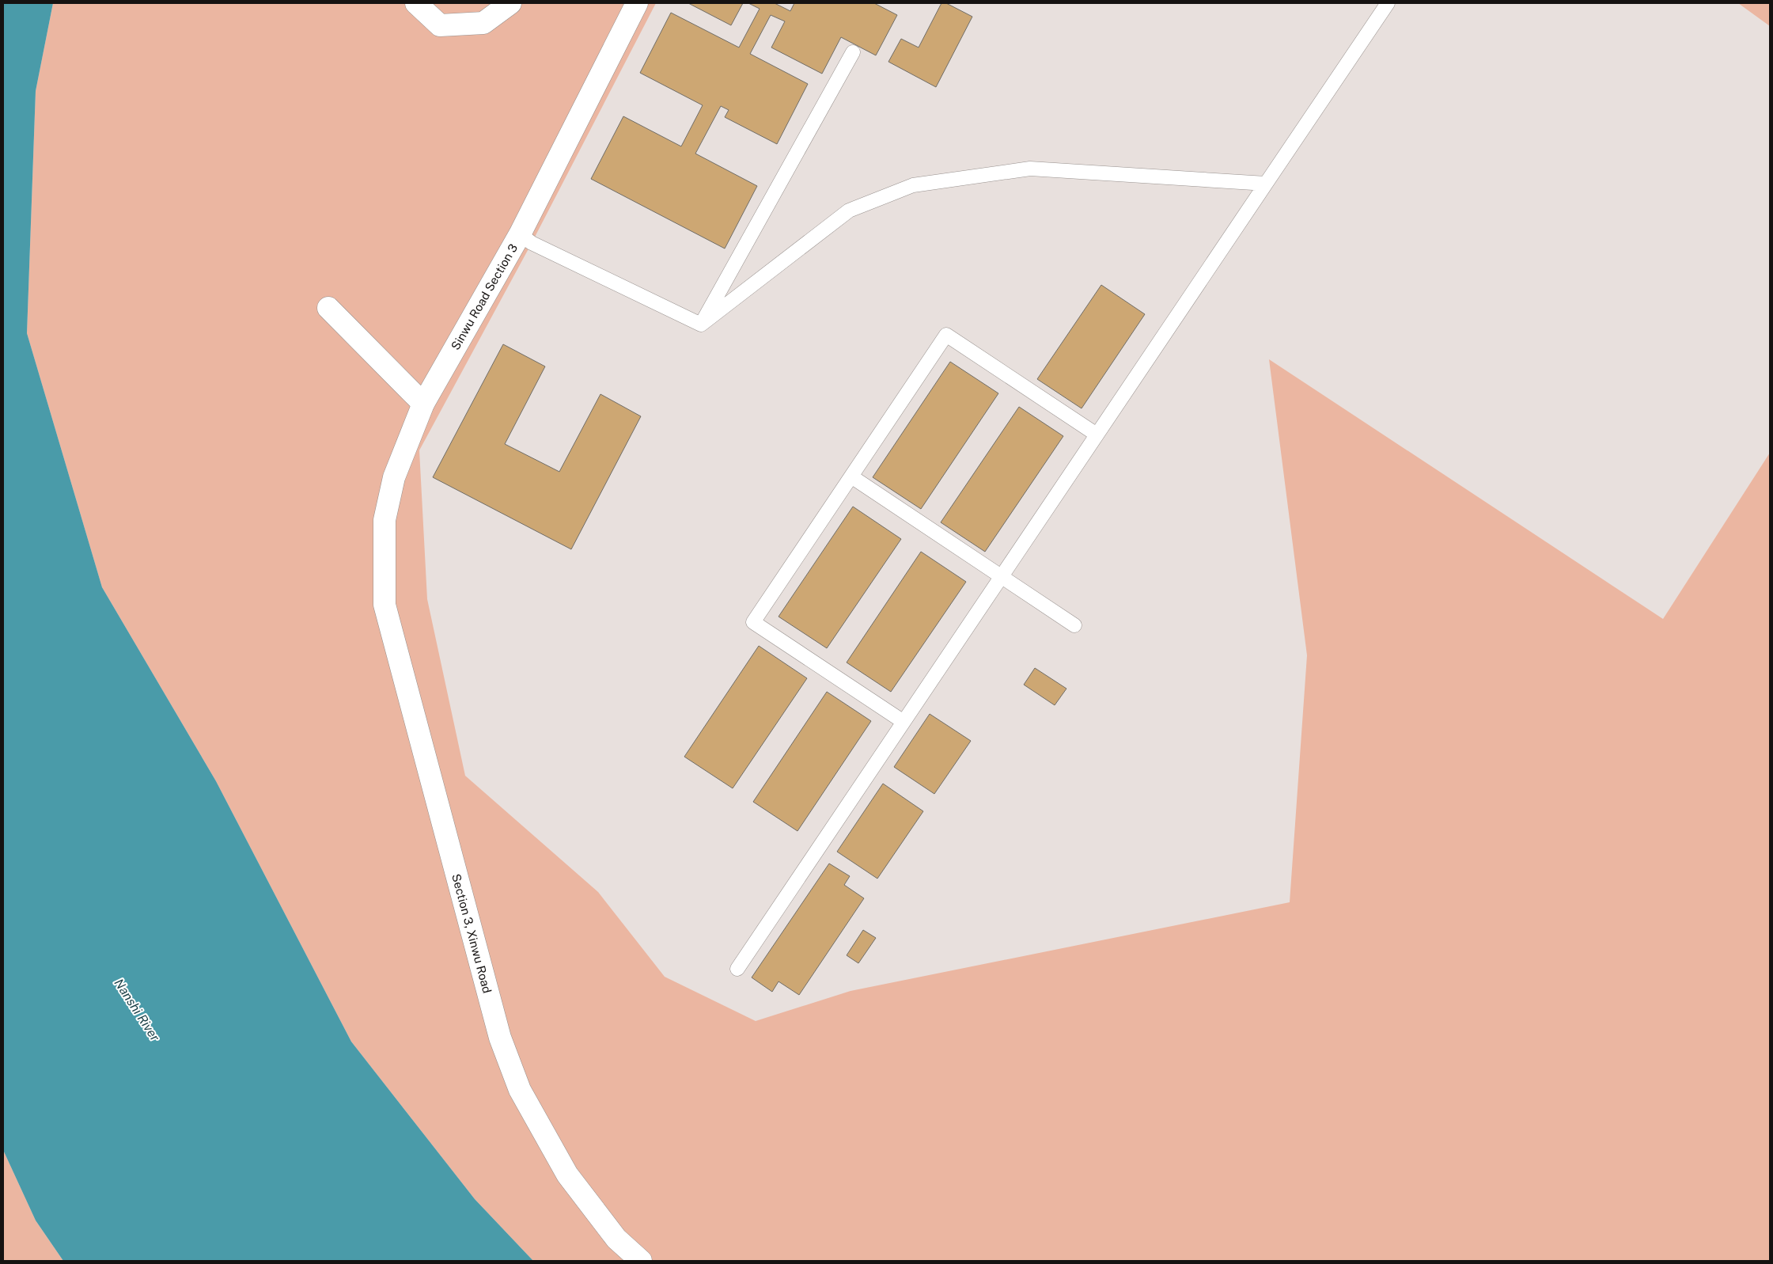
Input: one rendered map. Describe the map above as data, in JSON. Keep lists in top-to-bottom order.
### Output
{
  "streets": {
    "main road": ["Sinwu Road Section 3"]
  },
  "water": ["Nanshi River"]
}
